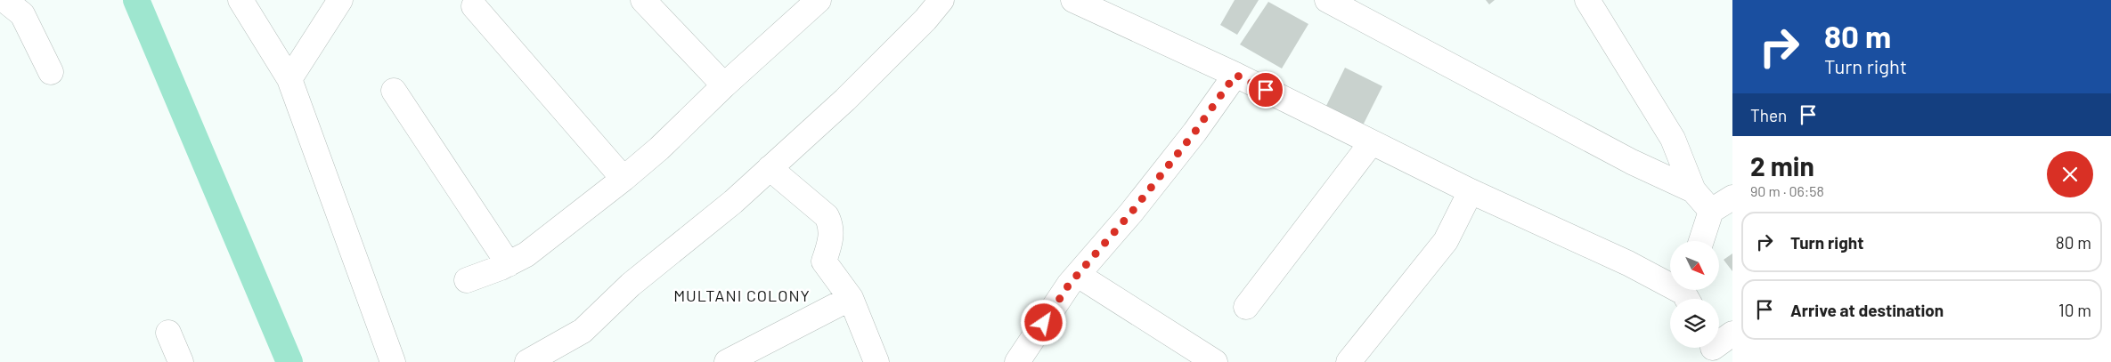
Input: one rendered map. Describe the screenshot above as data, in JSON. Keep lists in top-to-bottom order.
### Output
{
  "districts": ["MULTANI COLONY"],
  "north": "bottom right",
  "page": {
    "turn": ["80 m", "Turn right"],
    "then": "Then",
    "heading": ["2 min", "90 m · 06:58"],
    "list": [
      {
        "name": "Turn right",
        "value": "80 m"
      },
      {
        "name": "Arrive at destination",
        "value": "10 m"
      }
    ]
  }
}
